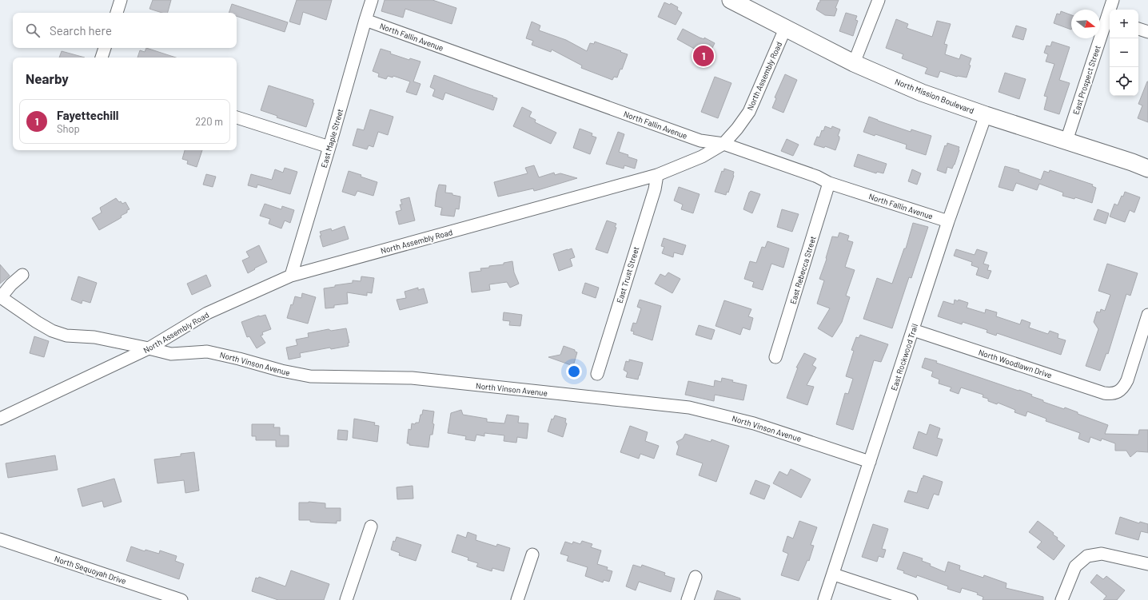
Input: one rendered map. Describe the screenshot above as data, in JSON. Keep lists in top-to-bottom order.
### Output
{
  "streets": {
    "main road": ["North Mission Boulevard"],
    "street": [
      "North Fallin Avenue",
      "North Assembly Road",
      "East Prospect Street",
      "East Maple Street",
      "East Rebecca Street",
      "East Trust Street",
      "East Rockwood Trail",
      "North Vinson Avenue",
      "North Woodlawn Drive",
      "North Sequoyah Drive"
    ]
  },
  "crossings": [
    ["North Fallin Avenue", "North Assembly Road"],
    ["North Fallin Avenue", "East Maple Street"],
    ["North Fallin Avenue", "East Rebecca Street"],
    ["North Fallin Avenue", "East Rockwood Trail"],
    ["North Assembly Road", "North Mission Boulevard"],
    ["North Assembly Road", "East Maple Street"],
    ["North Assembly Road", "East Trust Street"],
    ["North Assembly Road", "North Vinson Avenue"],
    ["East Prospect Street", "North Mission Boulevard"],
    ["North Mission Boulevard", "East Rockwood Trail"],
    ["East Rockwood Trail", "North Vinson Avenue"],
    ["East Rockwood Trail", "North Woodlawn Drive"]
  ],
  "north": "right",
  "page": {
    "map_buttons": ["+", "−"],
    "search": "Search here",
    "pins": "1",
    "heading": "Nearby",
    "list": [
      {
        "mark": "1",
        "name": "Fayettechill",
        "note": "Shop",
        "value": "220 m"
      }
    ]
  }
}
